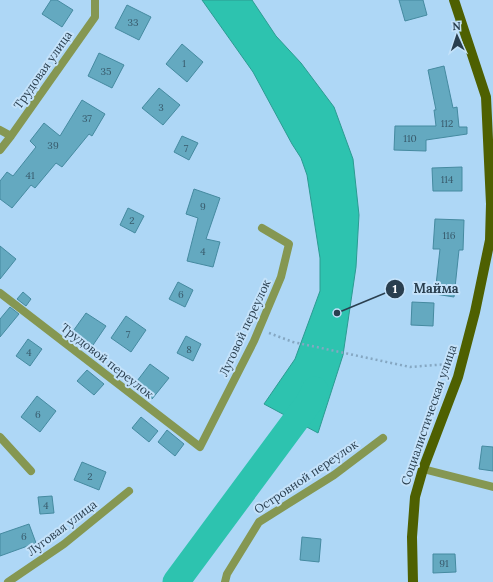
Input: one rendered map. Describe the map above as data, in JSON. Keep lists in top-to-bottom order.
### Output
{
  "streets": {
    "main road": ["Социалистическая улица"],
    "street": [
      "Трудовая улица",
      "Луговой переулок",
      "Трудовой переулок",
      "Островной переулок",
      "Луговая улица"
    ]
  },
  "crossings": [
    ["Луговой переулок", "Трудовой переулок"]
  ],
  "places": ["Майма"],
  "house_numbers": [
    "33",
    "1",
    "35",
    "3",
    "37",
    "112",
    "110",
    "39",
    "7",
    "41",
    "114",
    "9",
    "2",
    "116",
    "4",
    "6",
    "7",
    "8",
    "4",
    "6",
    "2",
    "4",
    "6",
    "91"
  ],
  "north": "top"
}
